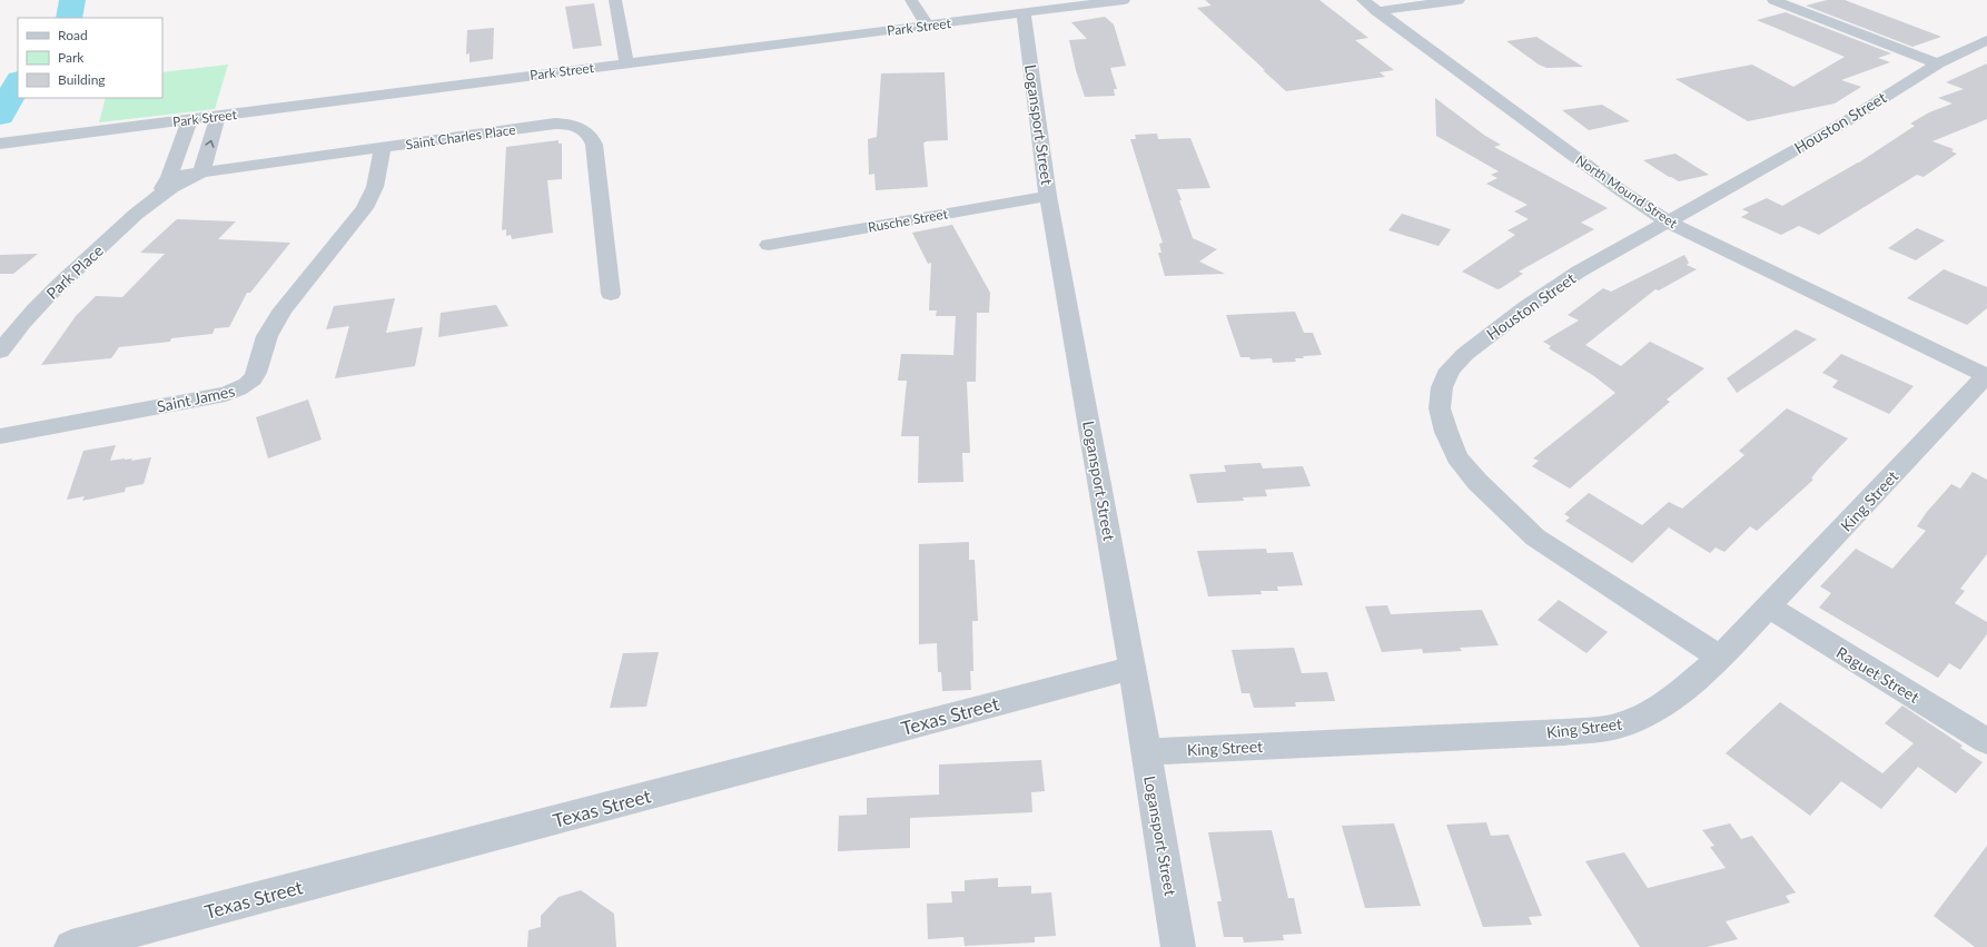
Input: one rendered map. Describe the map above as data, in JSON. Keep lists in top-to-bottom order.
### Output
{
  "streets": {
    "street": [
      "Park Street",
      "Houston Street",
      "Logansport Street",
      "Saint Charles Place",
      "North Mound Street",
      "Rusche Street",
      "Park Place",
      "Saint James",
      "King Street",
      "Raguet Street",
      "Texas Street"
    ]
  },
  "crossings": [
    ["Park Street", "Logansport Street"],
    ["Park Street", "Park Place"],
    ["Houston Street", "North Mound Street"],
    ["Houston Street", "King Street"],
    ["Logansport Street", "Rusche Street"],
    ["Logansport Street", "King Street"],
    ["Logansport Street", "Texas Street"],
    ["Saint Charles Place", "Park Place"],
    ["Saint Charles Place", "Saint James"],
    ["North Mound Street", "King Street"],
    ["King Street", "Raguet Street"]
  ],
  "legend": ["Road", "Park", "Building"]
}
